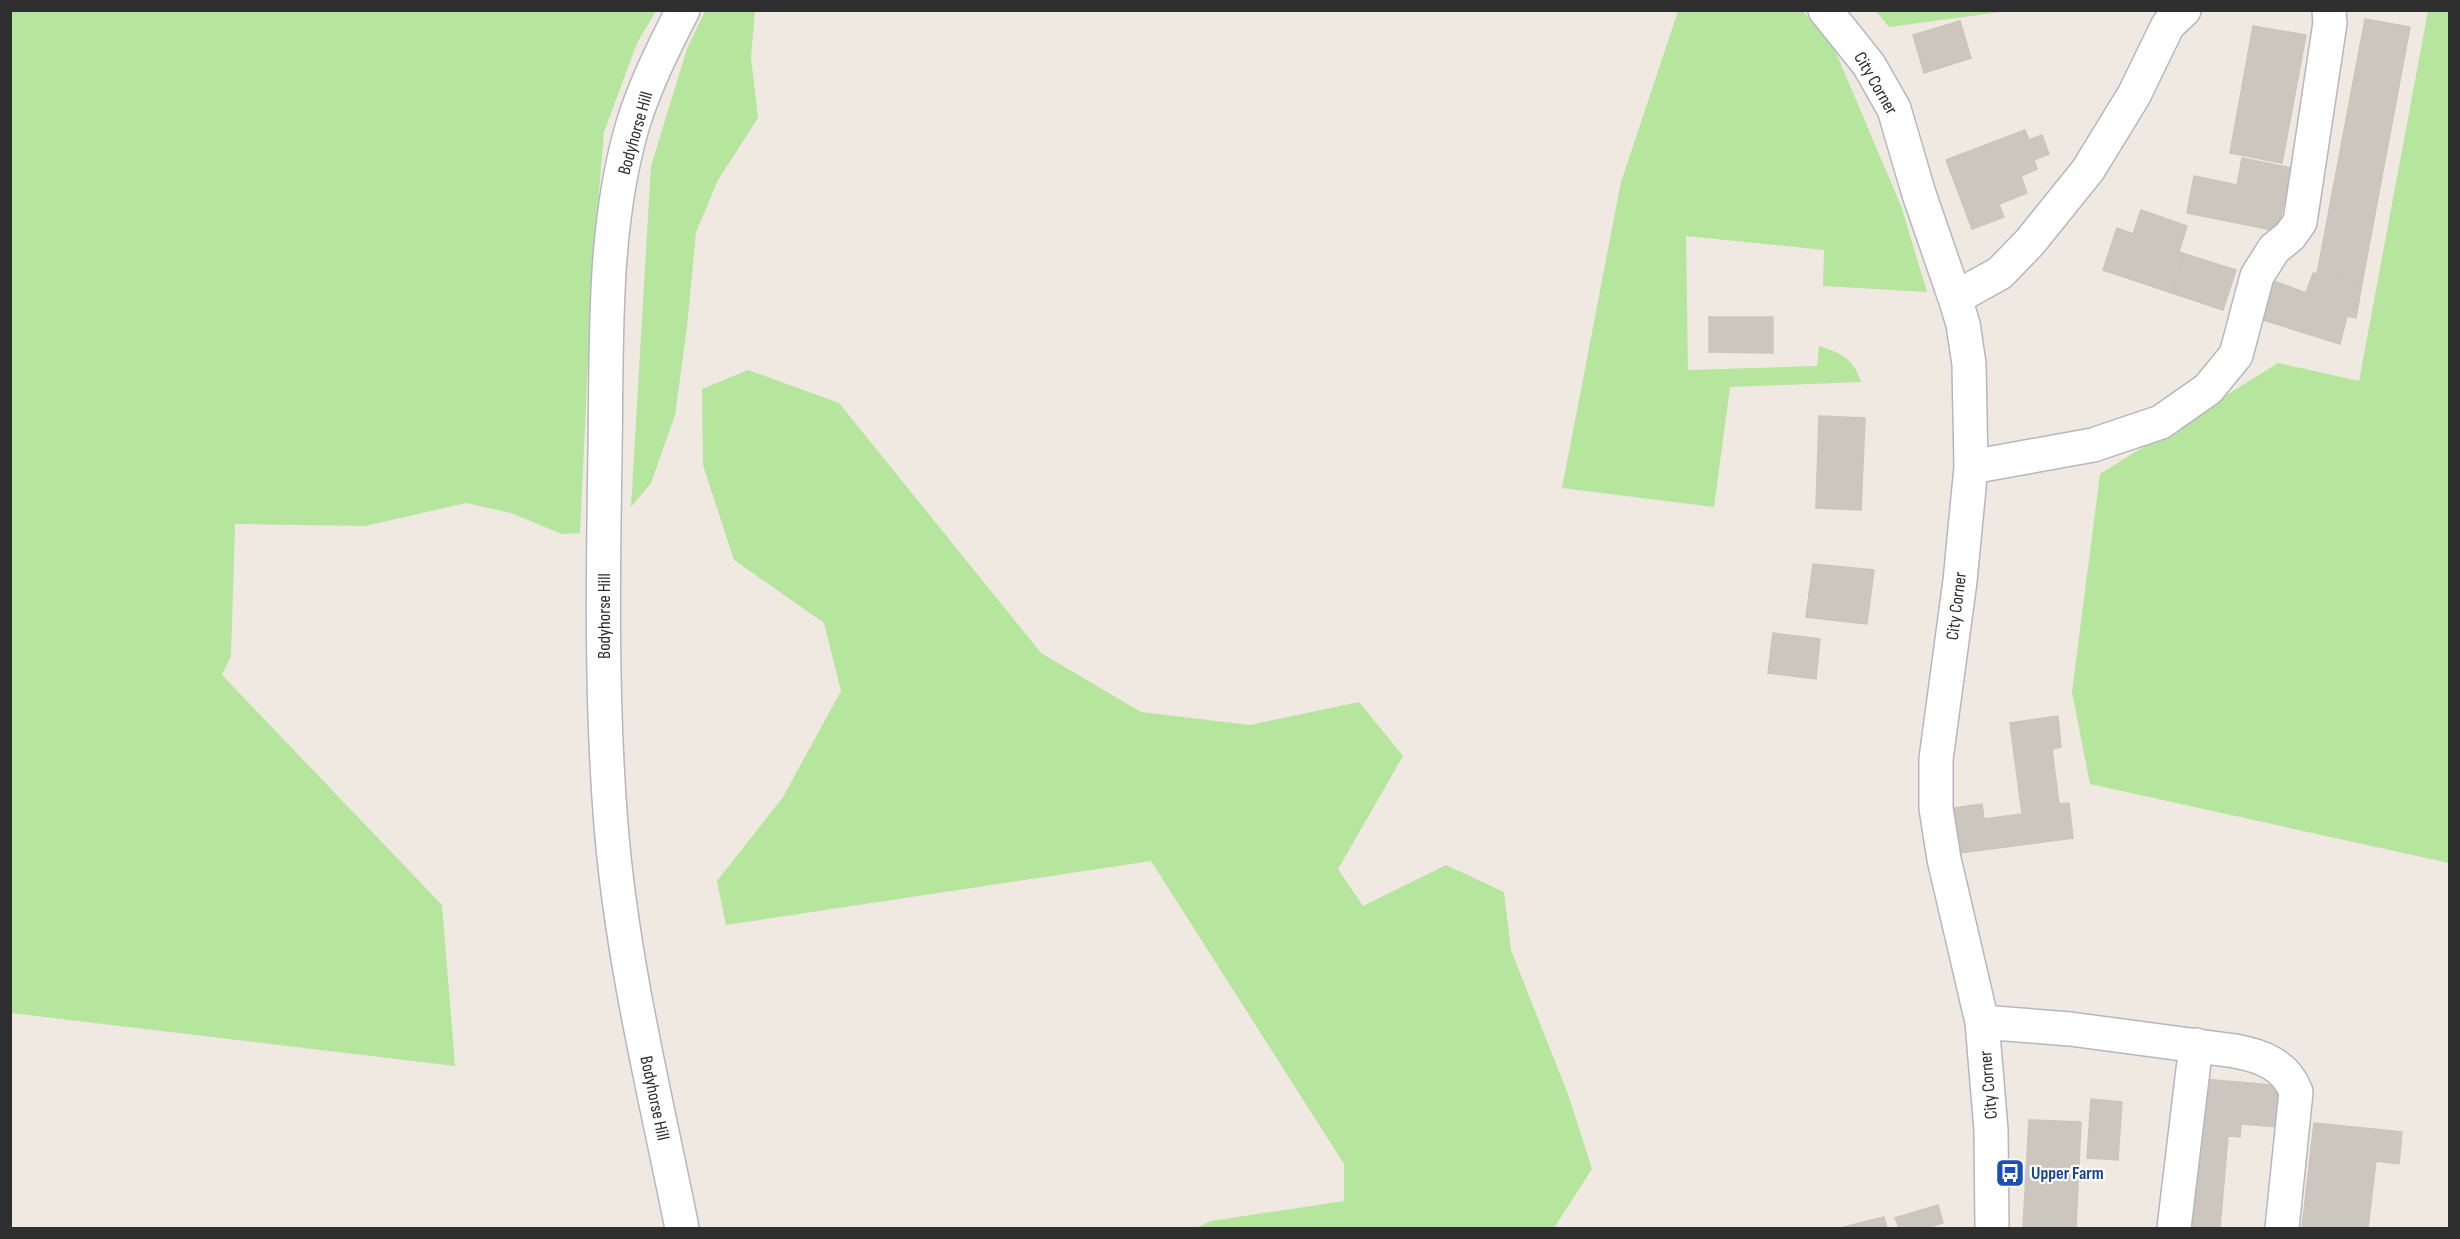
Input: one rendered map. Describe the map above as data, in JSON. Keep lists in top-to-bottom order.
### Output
{
  "streets": {
    "street": ["City Corner", "Bodyhorse Hill"]
  },
  "places": {
    "bus stop": ["Upper Farm"]
  }
}
